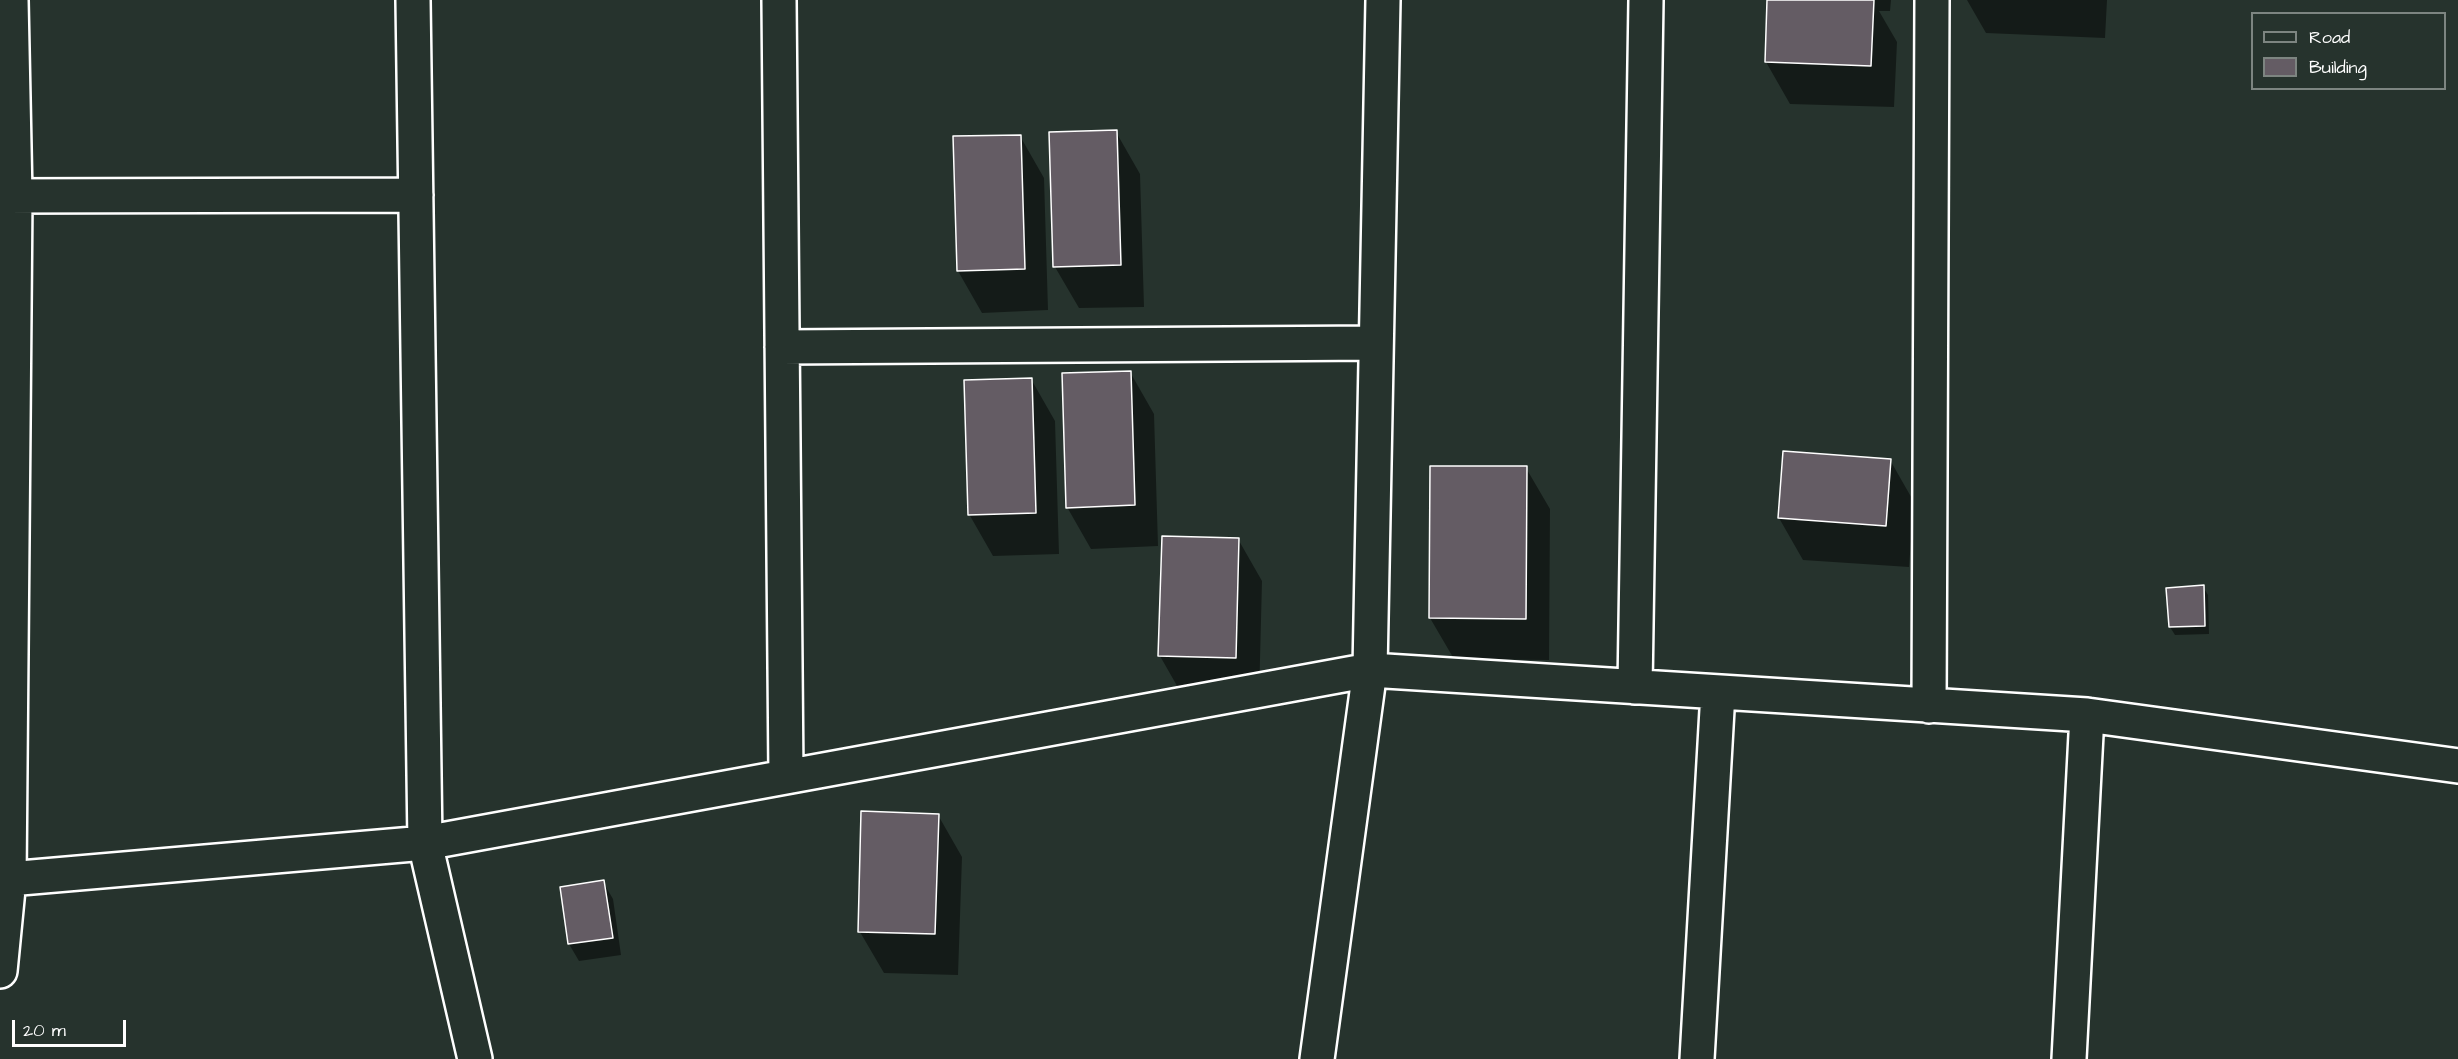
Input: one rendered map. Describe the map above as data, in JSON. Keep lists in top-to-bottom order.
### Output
{
  "legend": ["Road", "Building"],
  "scale_bar": "20 m"
}
